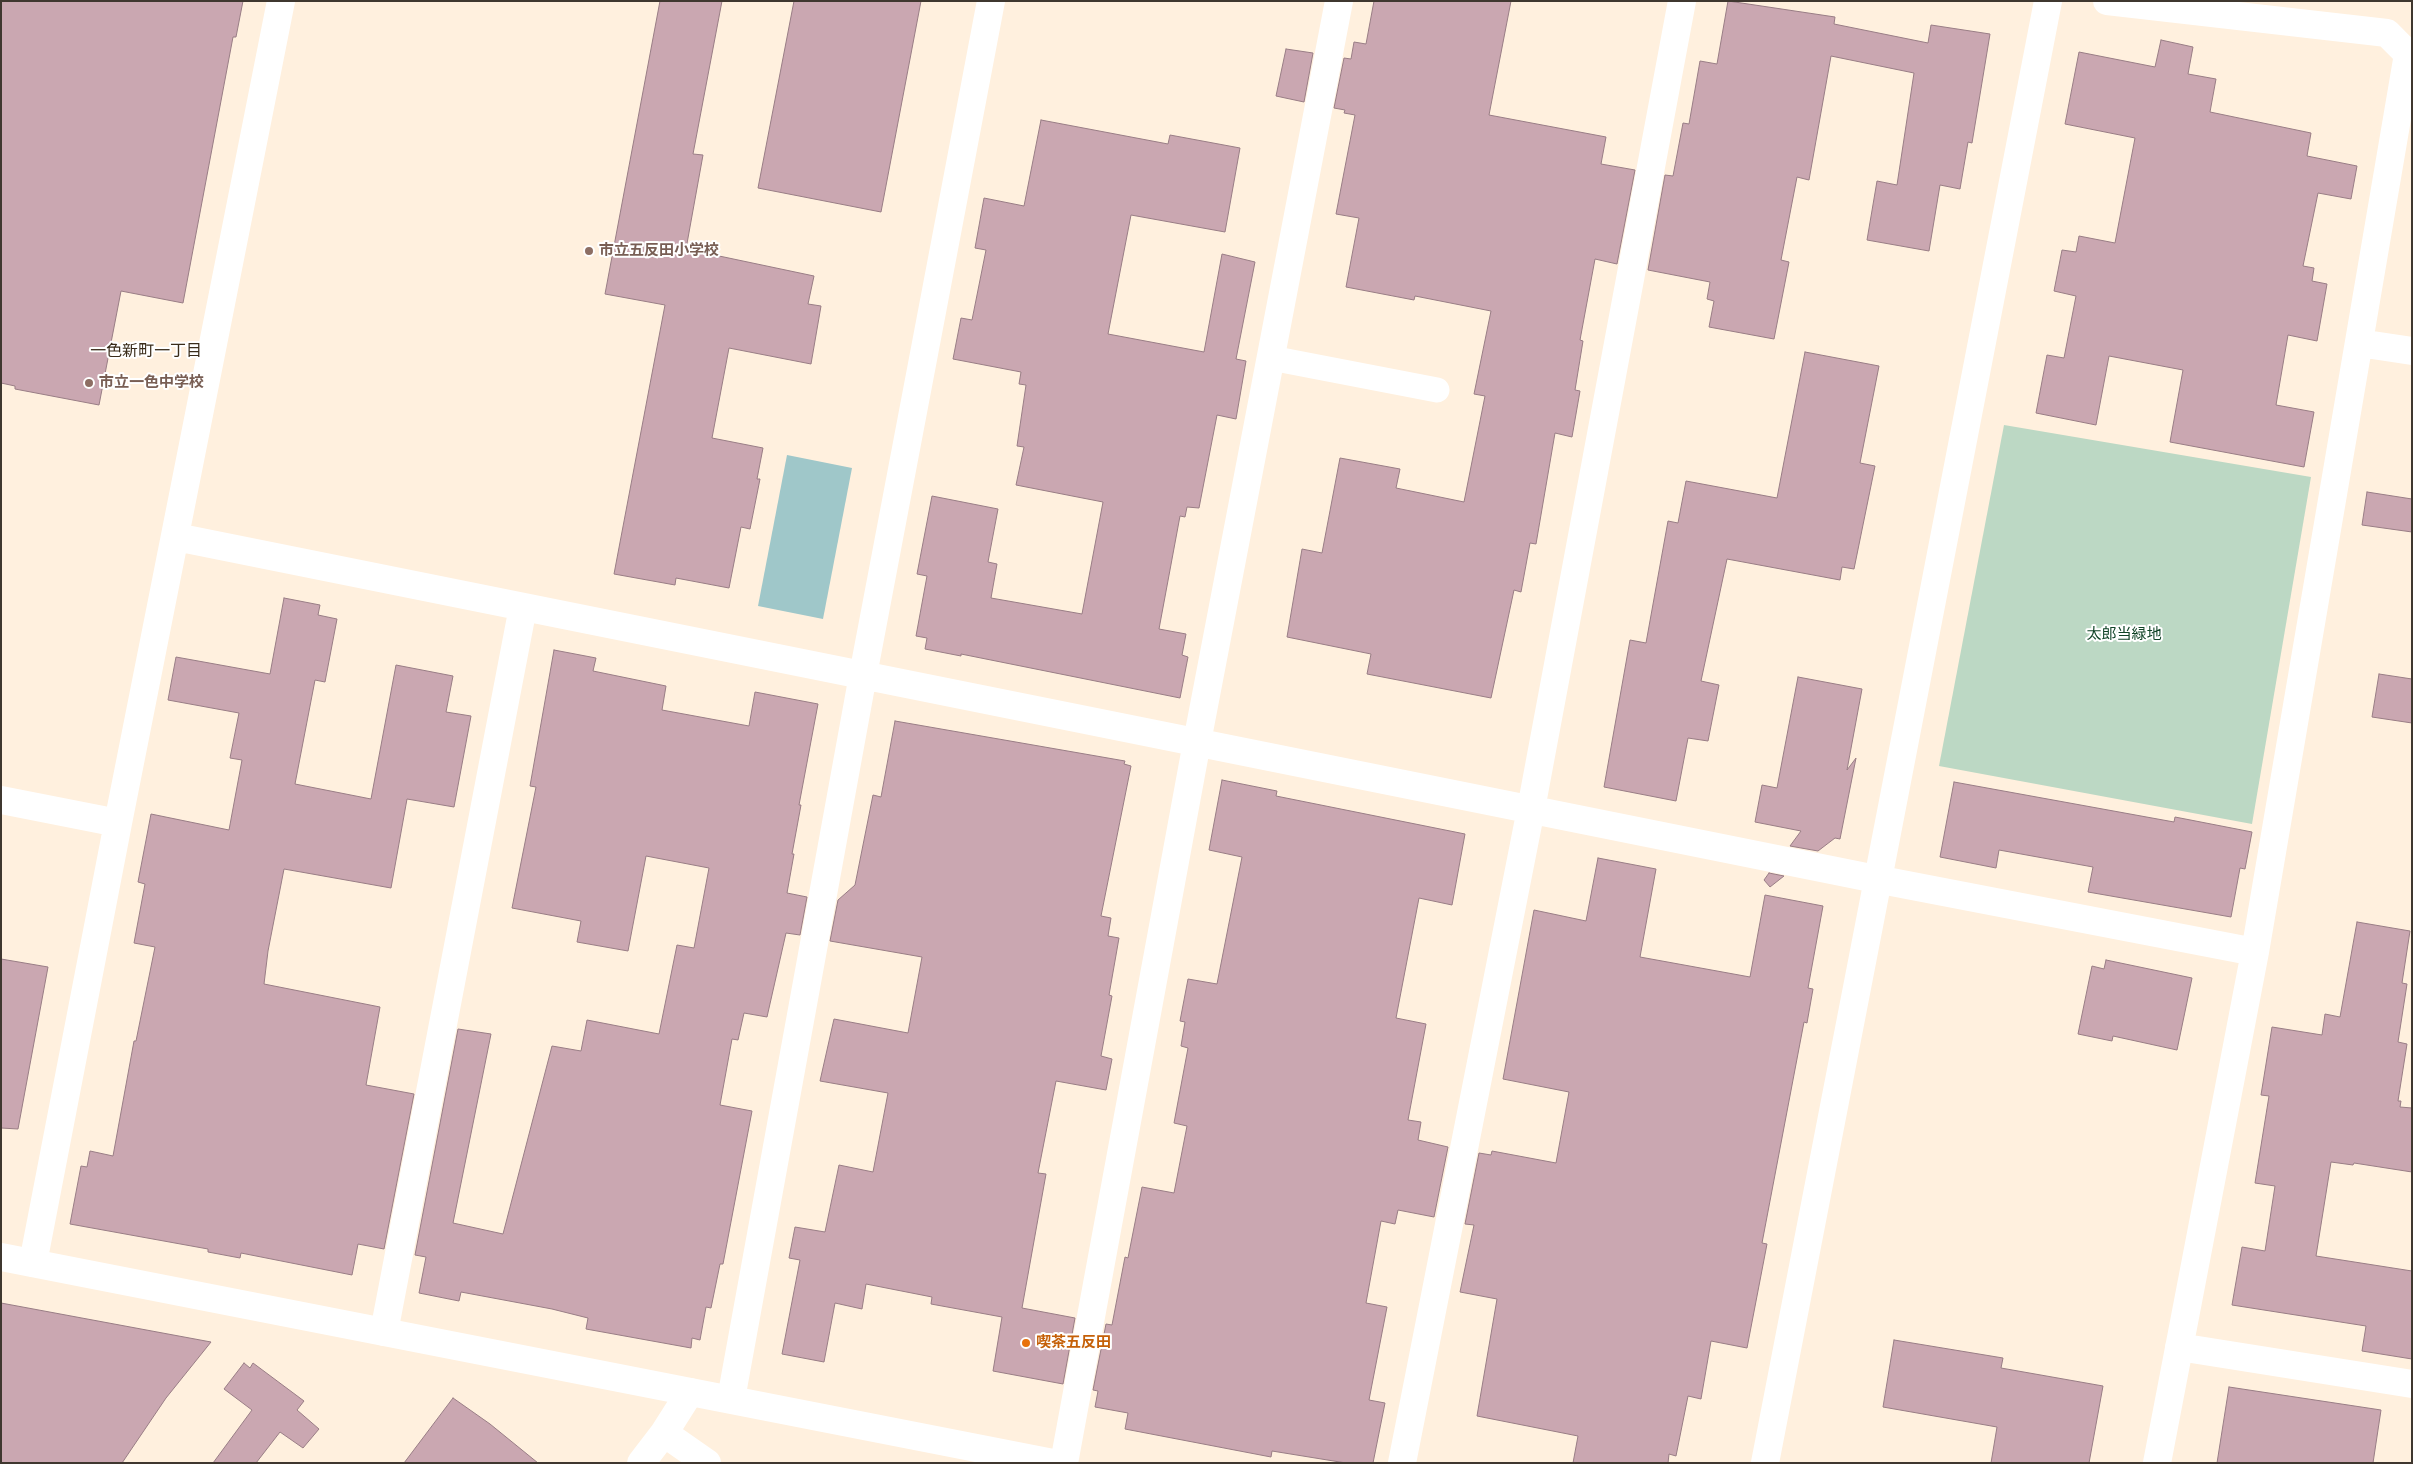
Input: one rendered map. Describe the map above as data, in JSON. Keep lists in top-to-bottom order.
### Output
{
  "districts": ["一色新町一丁目"],
  "parks": ["太郎当緑地"],
  "places": ["市立五反田小学校", "市立一色中学校", "喫茶五反田"]
}
